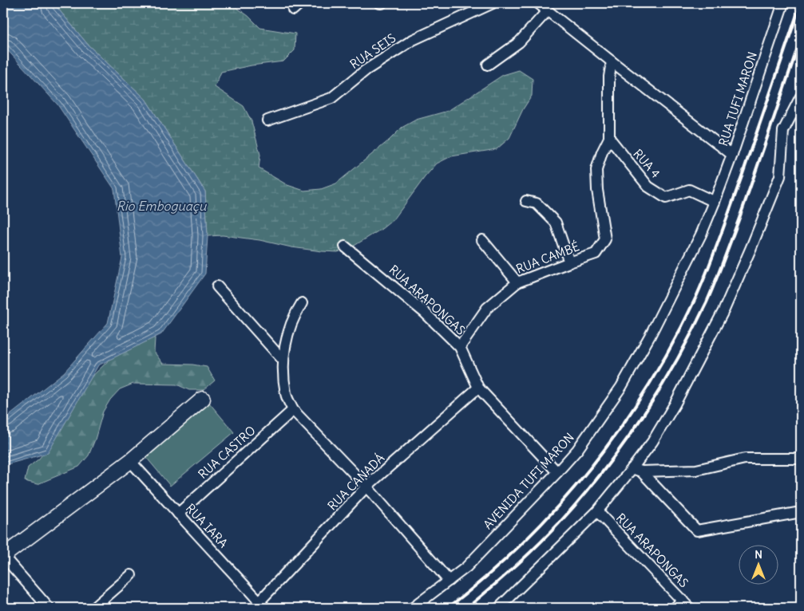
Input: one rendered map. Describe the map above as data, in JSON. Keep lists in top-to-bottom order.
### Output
{
  "streets": {
    "street": [
      "RUA SEIS",
      "RUA TUFI MARON",
      "RUA 4",
      "RUA CAMBÉ",
      "RUA ARAPONGAS",
      "RUA CASTRO",
      "AVENIDA TUFI MARON",
      "RUA CANADÁ",
      "RUA IARA"
    ]
  },
  "crossings": [
    ["RUA TUFI MARON", "RUA 4"],
    ["RUA TUFI MARON", "AVENIDA TUFI MARON"],
    ["RUA 4", "RUA CAMBÉ"],
    ["RUA 4", "AVENIDA TUFI MARON"],
    ["RUA CAMBÉ", "RUA ARAPONGAS"],
    ["RUA ARAPONGAS", "AVENIDA TUFI MARON"],
    ["RUA ARAPONGAS", "RUA CANADÁ"],
    ["RUA CASTRO", "RUA IARA"],
    ["RUA CANADÁ", "RUA IARA"]
  ],
  "water": ["Rio Emboguaçu"],
  "north": "top"
}
